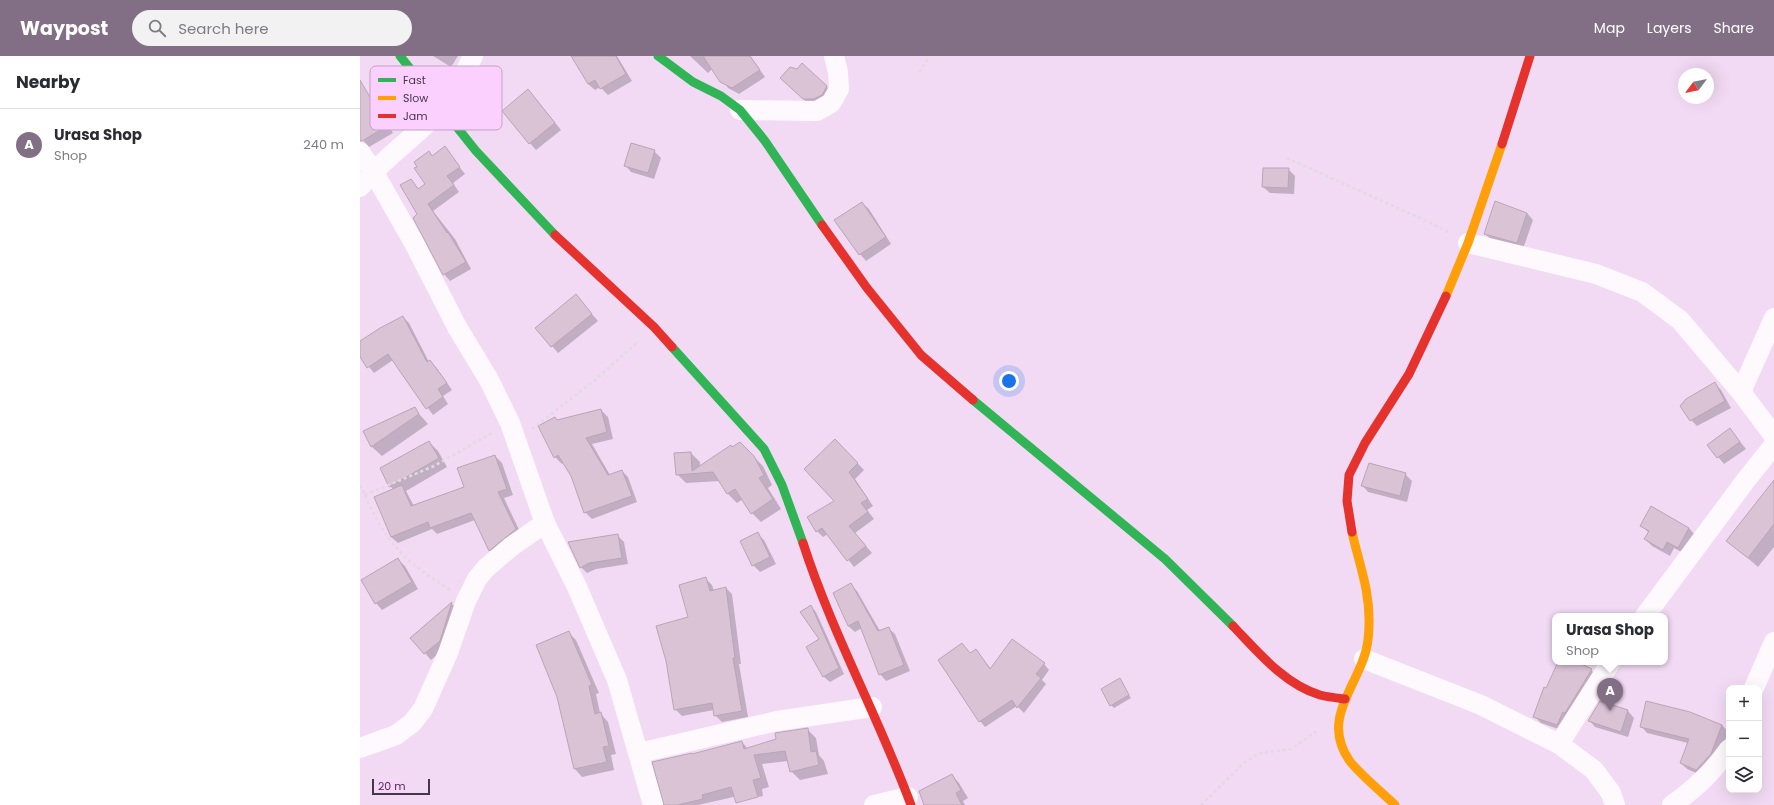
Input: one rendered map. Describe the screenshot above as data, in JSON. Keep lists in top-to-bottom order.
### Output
{
  "legend": ["Fast", "Slow", "Jam"],
  "scale_bar": "20 m",
  "north": "bottom left",
  "page": {
    "header": "Waypost",
    "search": "Search here",
    "nav": ["Map", "Layers", "Share"],
    "heading": "Nearby",
    "list": [
      {
        "mark": "A",
        "name": "Urasa Shop",
        "note": "Shop",
        "value": "240 m"
      }
    ],
    "popup": ["Urasa Shop", "Shop"],
    "pins": "A",
    "map_buttons": ["+", "−"],
    "scale": "20 m"
  }
}
